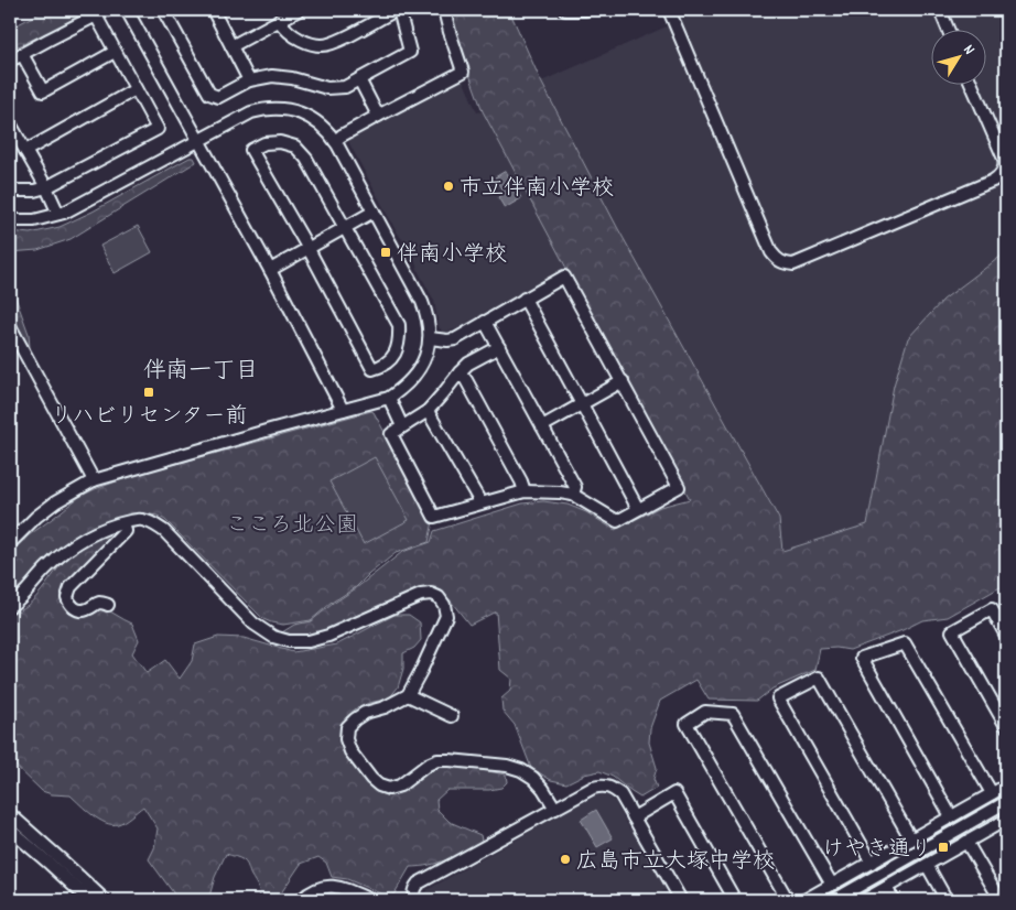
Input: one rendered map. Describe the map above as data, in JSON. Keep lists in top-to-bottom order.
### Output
{
  "districts": ["伴南一丁目"],
  "parks": ["こころ北公園"],
  "places": {
    "other": ["市立伴南小学校", "広島市立大塚中学校"],
    "transit": ["伴南小学校", "リハビリセンター前", "けやき通り"]
  },
  "north": "top right"
}
